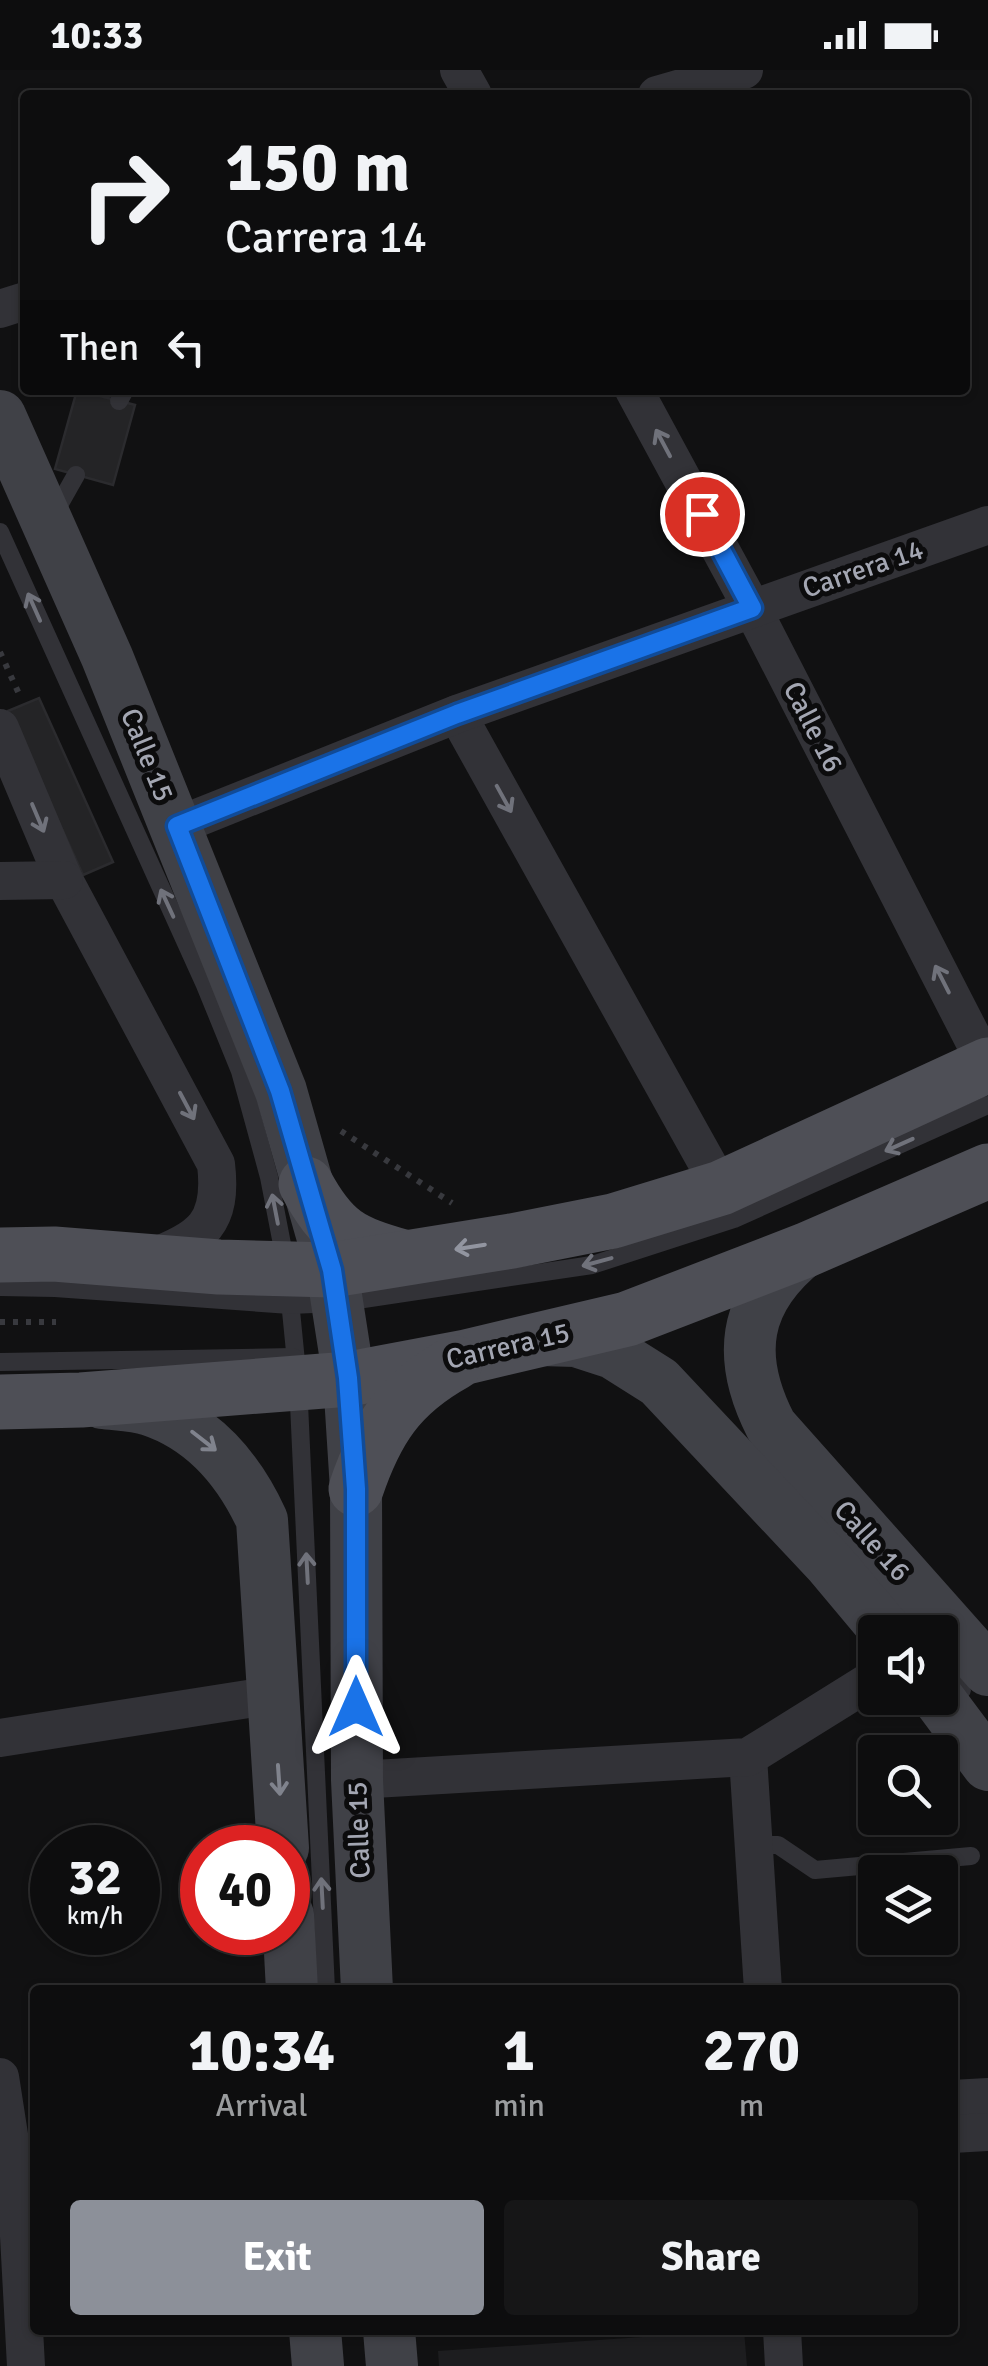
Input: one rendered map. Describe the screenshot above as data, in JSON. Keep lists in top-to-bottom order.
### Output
{
  "streets": {
    "main road": ["Carrera 15"],
    "street": ["Carrera 14", "Calle 16", "Calle 15"]
  },
  "crossings": [
    ["Carrera 14", "Calle 16"],
    ["Carrera 14", "Calle 15"],
    ["Calle 16", "Carrera 15"],
    ["Calle 15", "Carrera 15"]
  ],
  "page": {
    "status": "10:33",
    "turn": ["150 m", "Carrera 14"],
    "then": "Then",
    "speed": "32 km/h",
    "limit": "40",
    "eta": [
      "10:34",
      "Arrival",
      "1",
      "min",
      "270",
      "m"
    ],
    "buttons": ["Exit", "Share"]
  }
}
